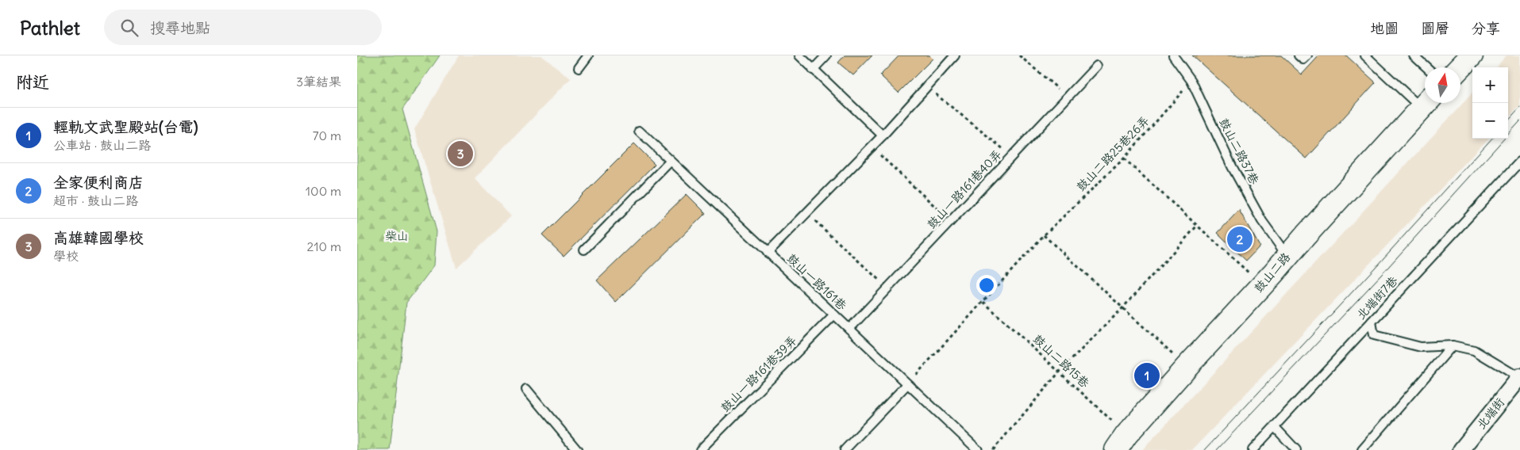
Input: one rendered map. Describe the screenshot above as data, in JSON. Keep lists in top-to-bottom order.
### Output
{
  "streets": {
    "street": ["鼓山二路", "北端街"],
    "lane": [
      "鼓山二路37巷",
      "鼓山一路161巷40弄",
      "鼓山一路161巷",
      "北端街7巷",
      "鼓山一路161巷39弄"
    ],
    "path": ["鼓山二路25巷26弄", "鼓山二路15巷"]
  },
  "crossings": [
    ["鼓山二路37巷", "鼓山二路25巷26弄"],
    ["鼓山二路37巷", "鼓山二路"],
    ["鼓山二路25巷26弄", "鼓山一路161巷"],
    ["鼓山二路25巷26弄", "鼓山二路15巷"],
    ["鼓山一路161巷40弄", "鼓山一路161巷"],
    ["鼓山二路", "鼓山二路15巷"],
    ["鼓山一路161巷", "鼓山一路161巷39弄"]
  ],
  "parks": ["柴山"],
  "north": "top",
  "page": {
    "header": "Pathlet",
    "search": "搜尋地點",
    "nav": ["地圖", "圖層", "分享"],
    "heading": ["附近", "3筆結果"],
    "map_buttons": ["+", "−"],
    "list": [
      {
        "mark": "1",
        "name": "輕軌文武聖殿站(台電)",
        "note": "公車站 · 鼓山二路",
        "value": "70 m"
      },
      {
        "mark": "2",
        "name": "全家便利商店",
        "note": "超市 · 鼓山二路",
        "value": "100 m"
      },
      {
        "mark": "3",
        "name": "高雄韓國學校",
        "note": "學校",
        "value": "210 m"
      }
    ],
    "pins": ["3", "2", "1"]
  }
}
